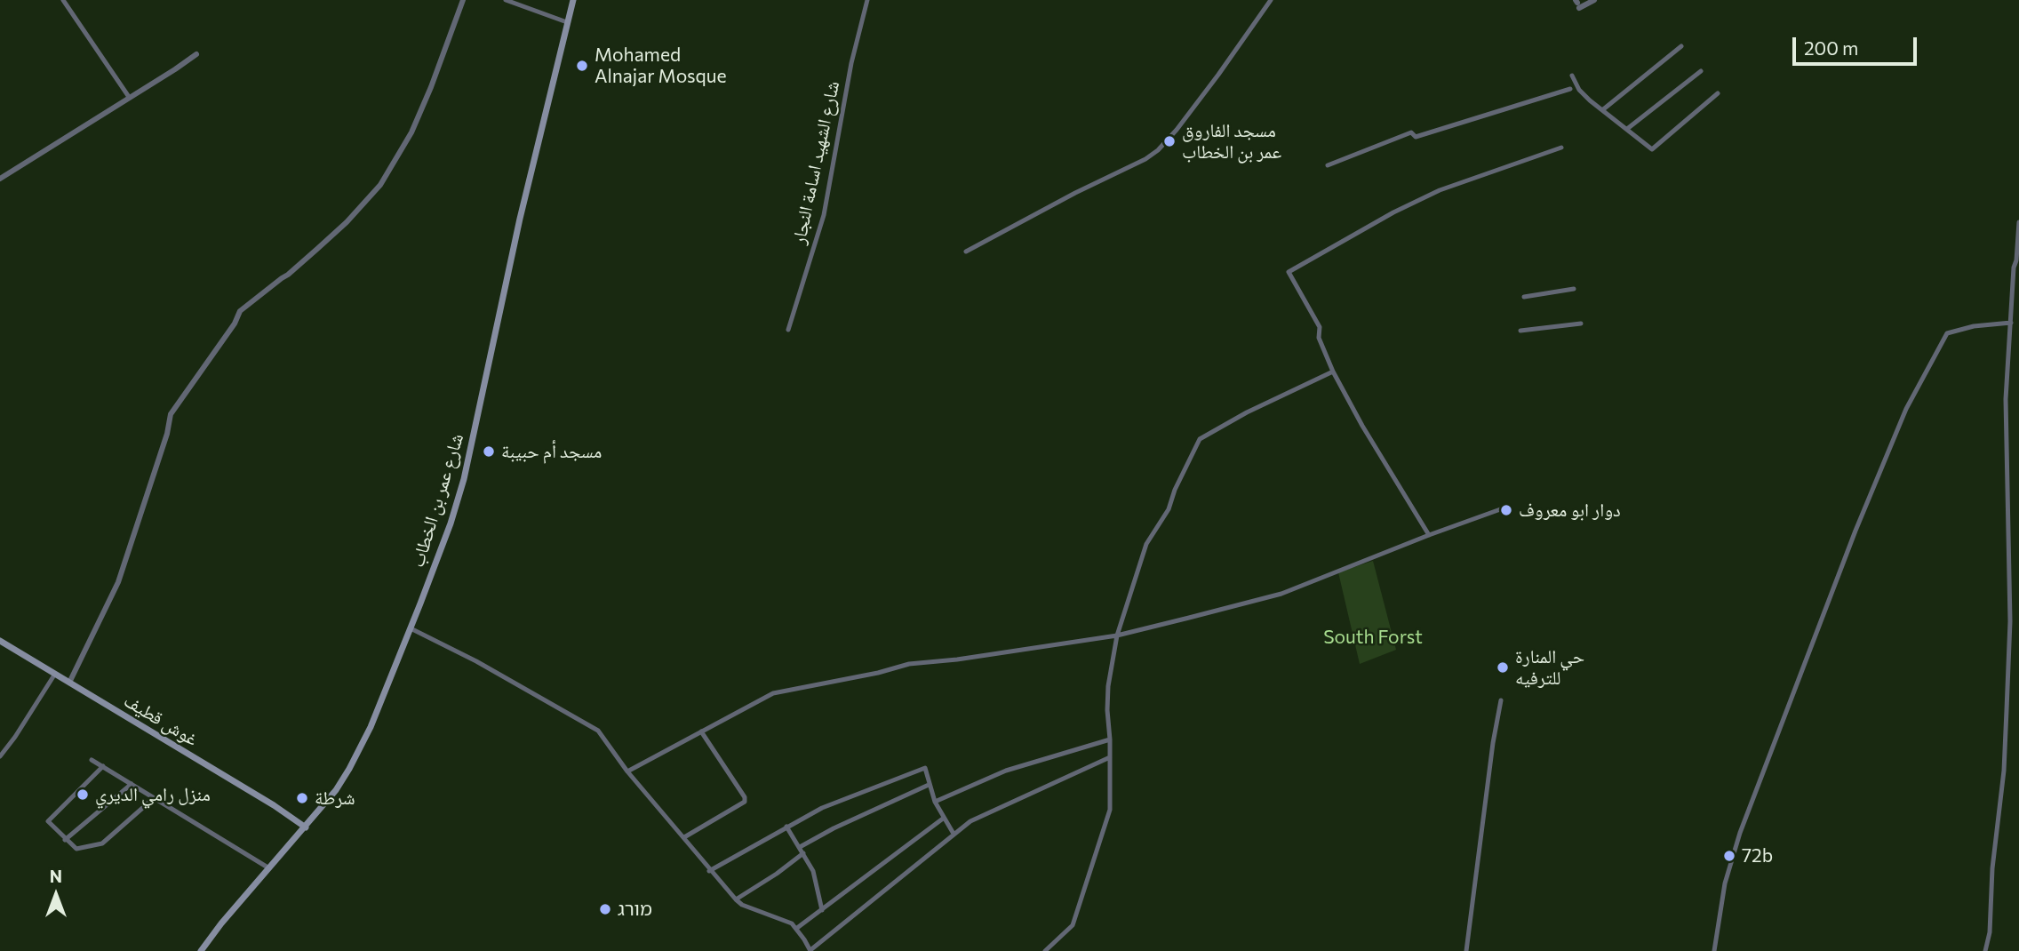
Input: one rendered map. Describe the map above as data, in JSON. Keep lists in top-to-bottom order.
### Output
{
  "streets": {
    "main road": ["شارع عمر بن الخطاب", "غوش قطيف"],
    "street": ["شارع الشهيد اسامة النجار"]
  },
  "crossings": [
    ["شارع عمر بن الخطاب", "غوش قطيف"]
  ],
  "parks": ["South Forst"],
  "places": [
    "Mohamed Alnajar Mosque",
    "مسجد الفاروق عمر بن الخطاب",
    "مسجد أم حبيبة",
    "دوار ابو معروف",
    "حي المنارة للترفيه",
    "منزل رامي الديري",
    "شرطة",
    "72b",
    "מורג"
  ],
  "scale_bar": "200 m",
  "north": "top"
}
